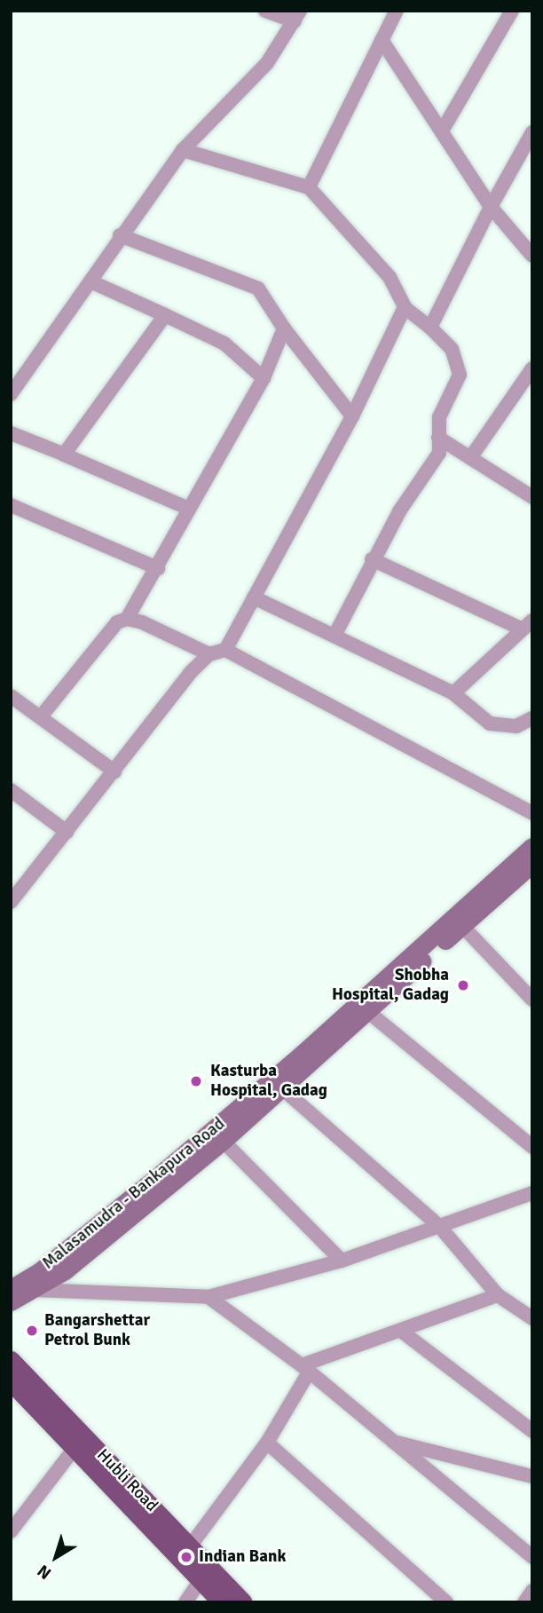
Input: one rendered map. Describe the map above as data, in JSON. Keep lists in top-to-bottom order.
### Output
{
  "streets": {
    "main road": ["Malasamudra - Bankapura Road", "Hubli Road"]
  },
  "places": [
    "Shobha Hospital, Gadag",
    "Kasturba Hospital, Gadag",
    "Bangarshettar Petrol Bunk",
    "Indian Bank"
  ],
  "north": "bottom left"
}
